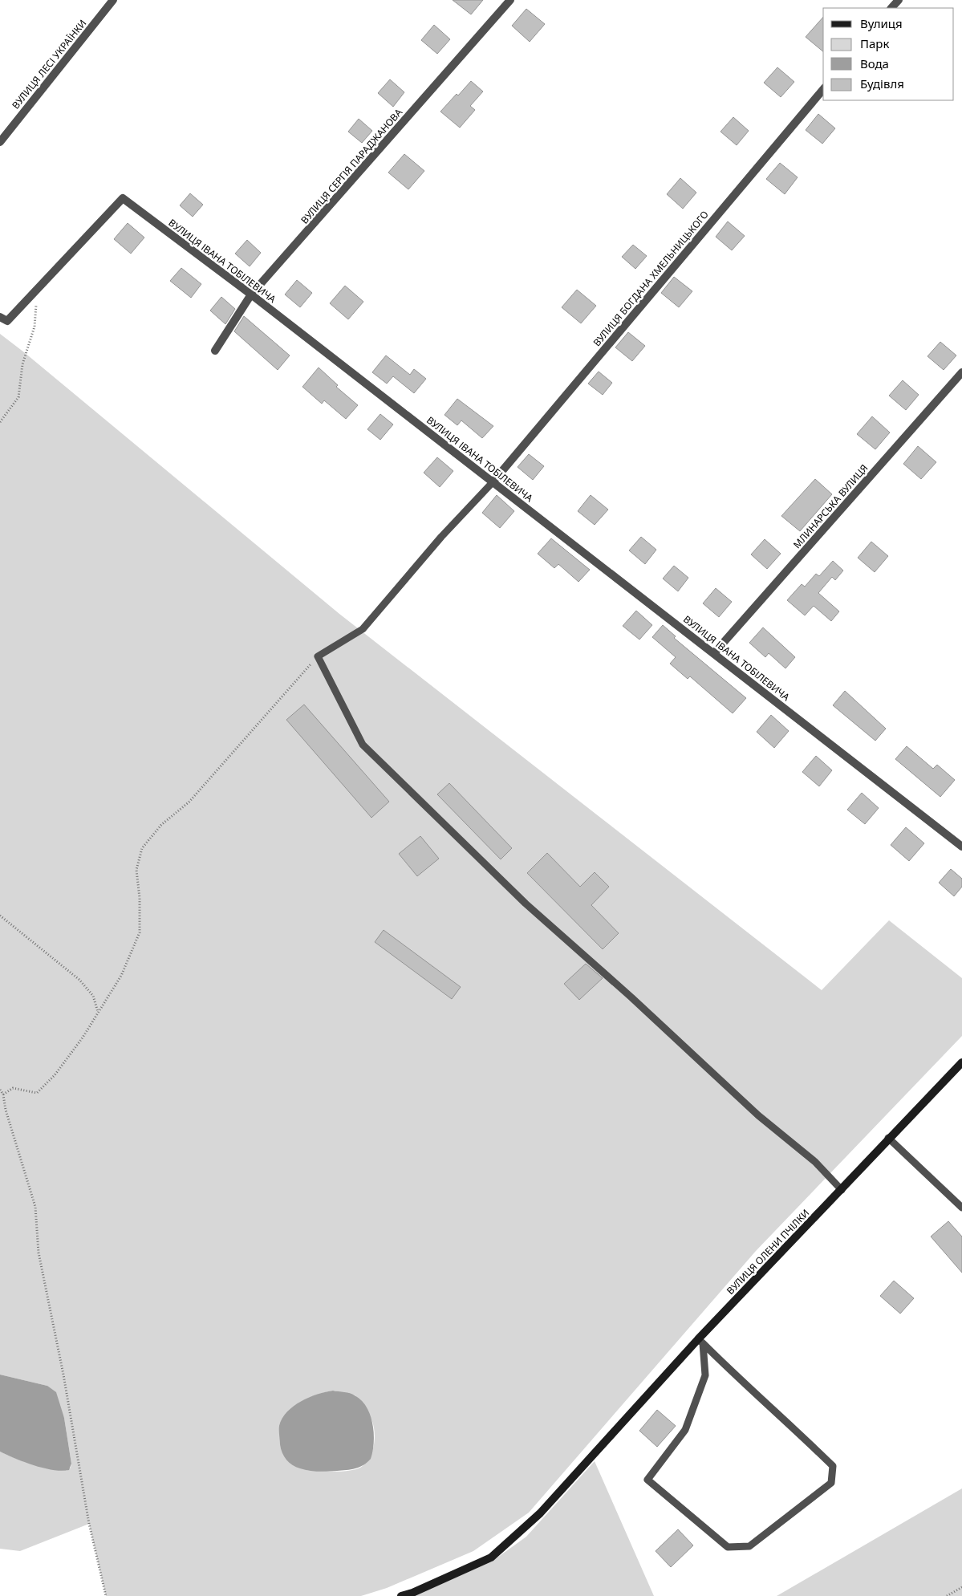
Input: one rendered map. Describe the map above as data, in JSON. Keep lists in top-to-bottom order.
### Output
{
  "streets": {
    "street": [
      "ВУЛИЦЯ ЛЕСІ УКРАЇНКИ",
      "ВУЛИЦЯ СЕРГІЯ ПАРАДЖАНОВА",
      "ВУЛИЦЯ ІВАНА ТОБІЛЕВИЧА",
      "ВУЛИЦЯ БОГДАНА ХМЕЛЬНИЦЬКОГО",
      "МЛИНАРСЬКА ВУЛИЦЯ",
      "ВУЛИЦЯ ОЛЕНИ ПЧІЛКИ"
    ]
  },
  "crossings": [
    ["ВУЛИЦЯ СЕРГІЯ ПАРАДЖАНОВА", "ВУЛИЦЯ ІВАНА ТОБІЛЕВИЧА"],
    ["ВУЛИЦЯ ІВАНА ТОБІЛЕВИЧА", "ВУЛИЦЯ БОГДАНА ХМЕЛЬНИЦЬКОГО"],
    ["ВУЛИЦЯ ІВАНА ТОБІЛЕВИЧА", "МЛИНАРСЬКА ВУЛИЦЯ"]
  ],
  "legend": [
    "Вулиця",
    "Парк",
    "Вода",
    "Будівля"
  ]
}
